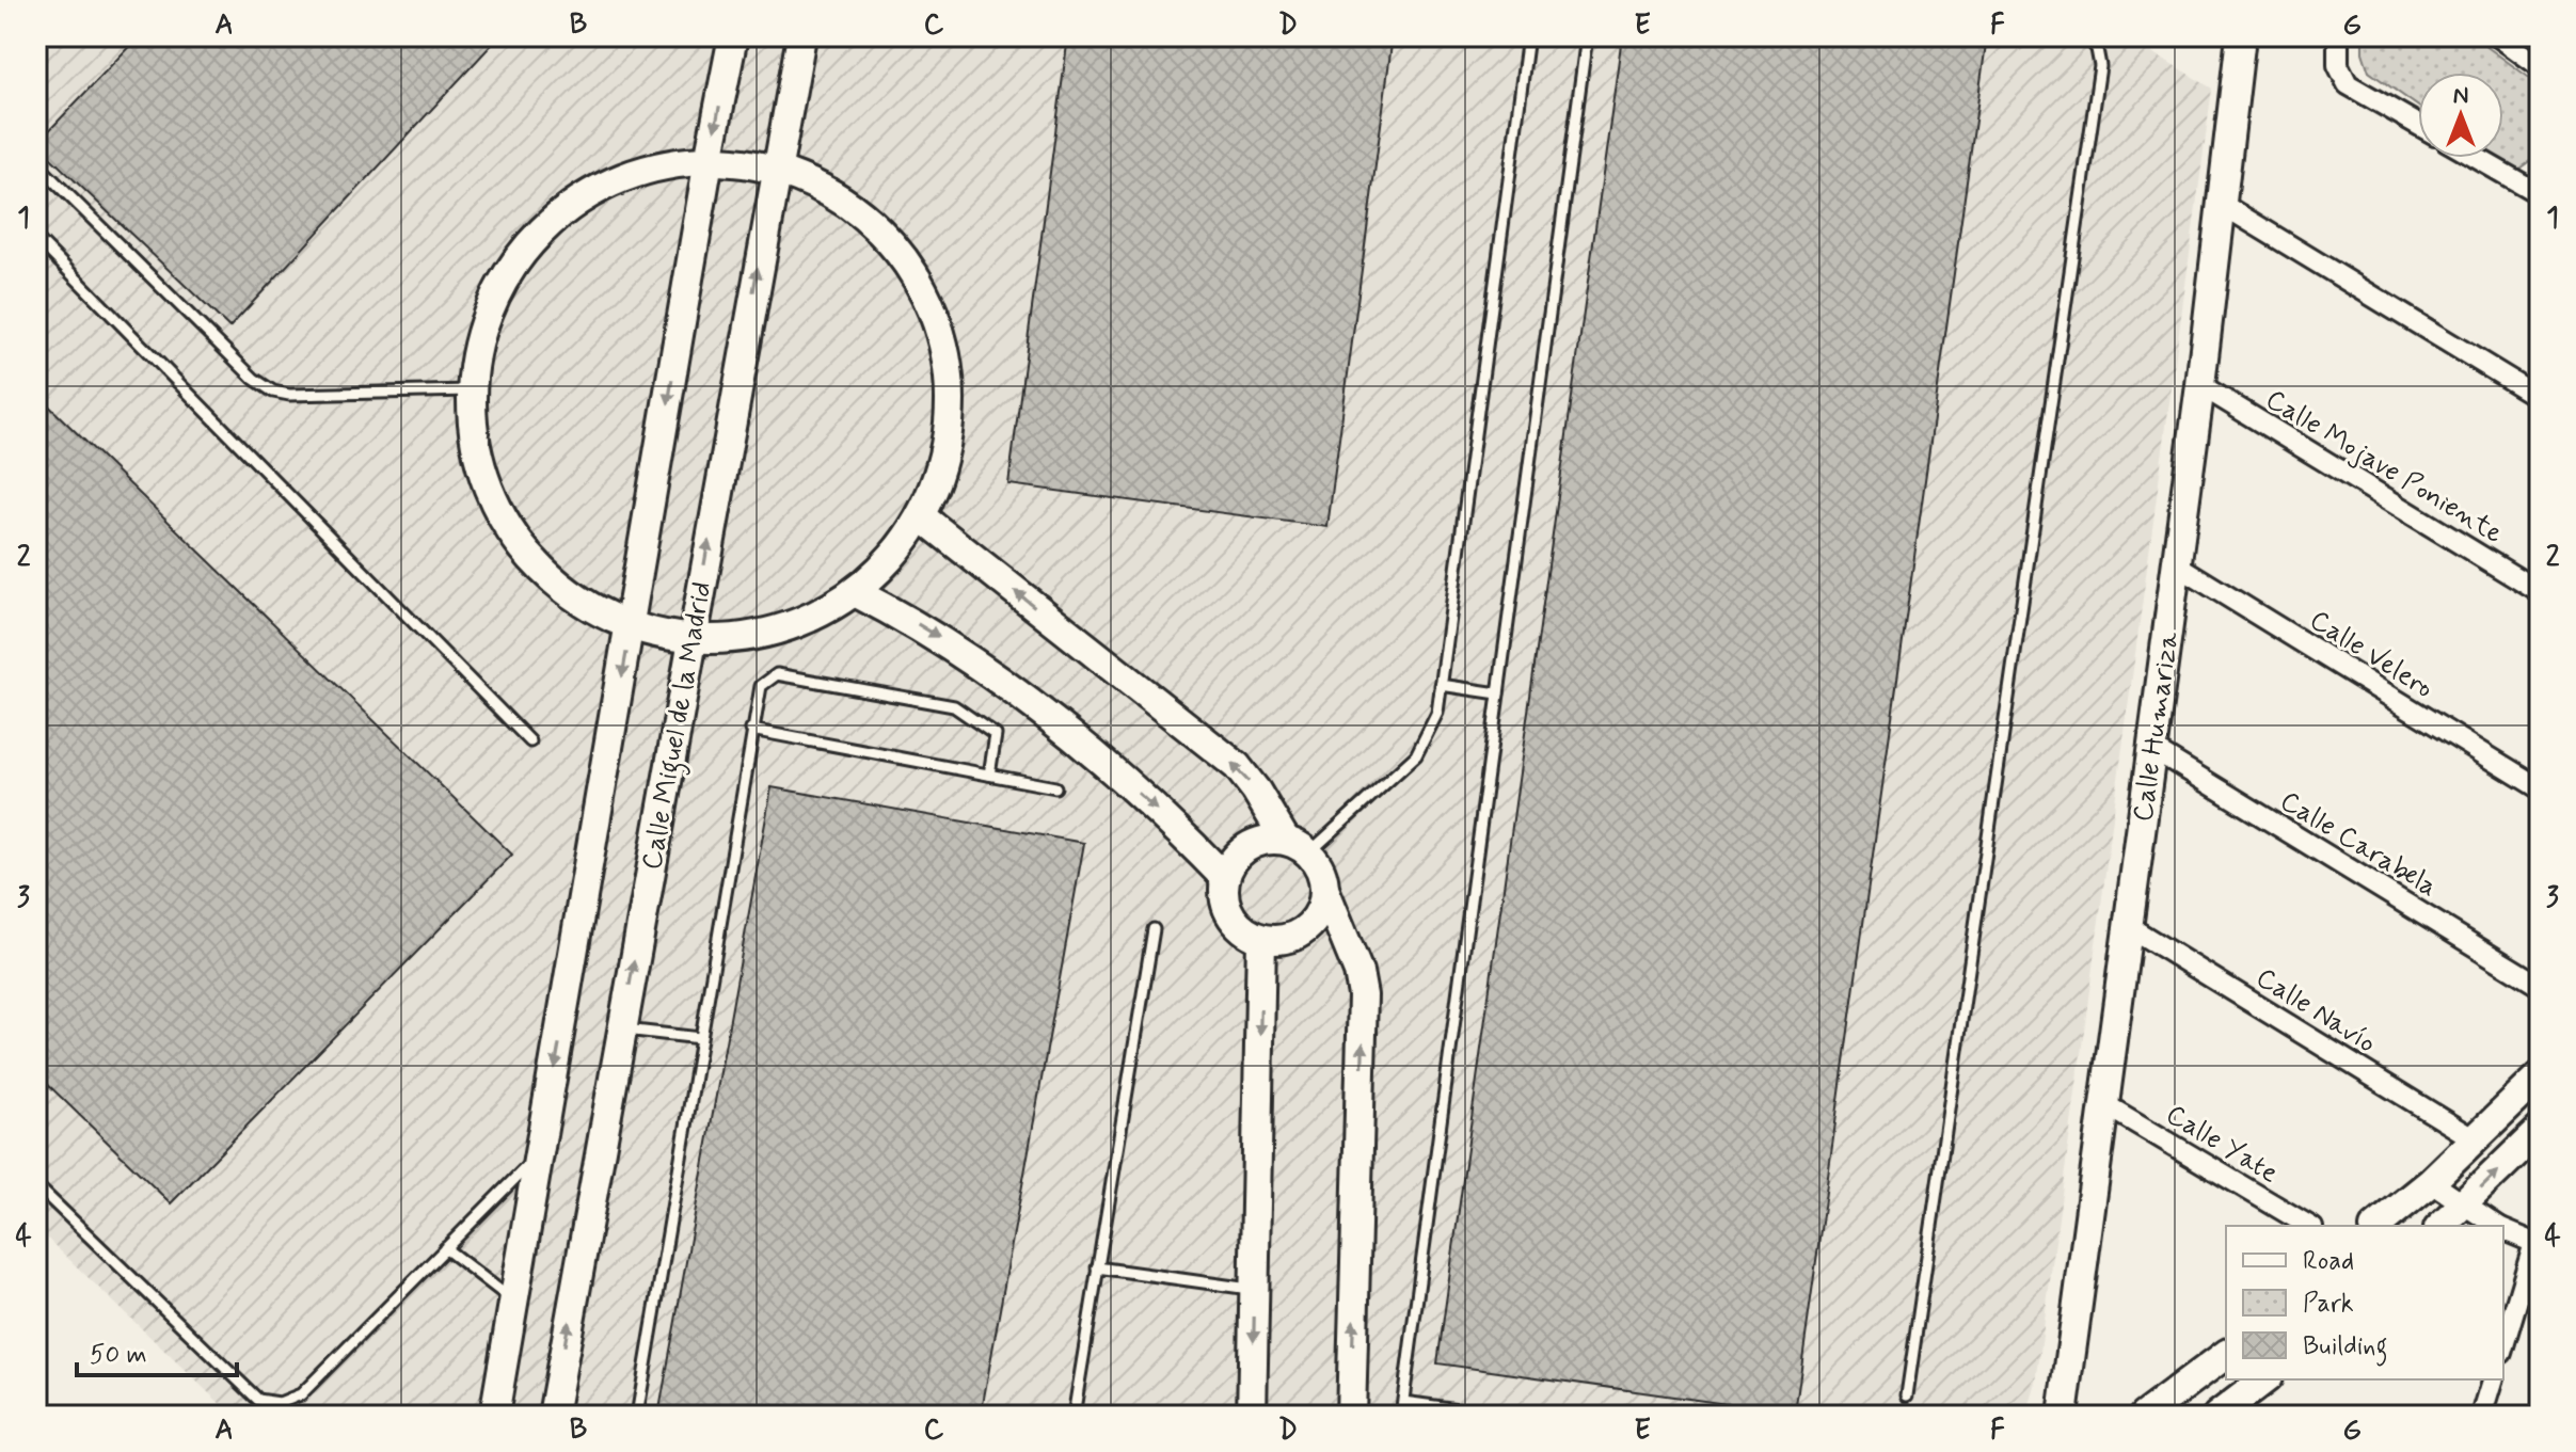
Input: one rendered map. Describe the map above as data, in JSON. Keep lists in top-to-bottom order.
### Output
{
  "streets": {
    "main road": ["Calle Miguel de la Madrid", "Calle Humariza"],
    "street": [
      "Calle Mojave Poniente",
      "Calle Velero",
      "Calle Carabela",
      "Calle Navío",
      "Calle Yate"
    ]
  },
  "crossings": [
    ["Calle Mojave Poniente", "Calle Humariza"],
    ["Calle Velero", "Calle Humariza"],
    ["Calle Humariza", "Calle Carabela"],
    ["Calle Humariza", "Calle Navío"],
    ["Calle Humariza", "Calle Yate"]
  ],
  "legend": ["Road", "Park", "Building"],
  "scale_bar": "50 m",
  "north": "top",
  "grid": {
    "columns": [
      "A",
      "B",
      "C",
      "D",
      "E",
      "F",
      "G"
    ],
    "rows": [
      "1",
      "2",
      "3",
      "4"
    ]
  }
}
